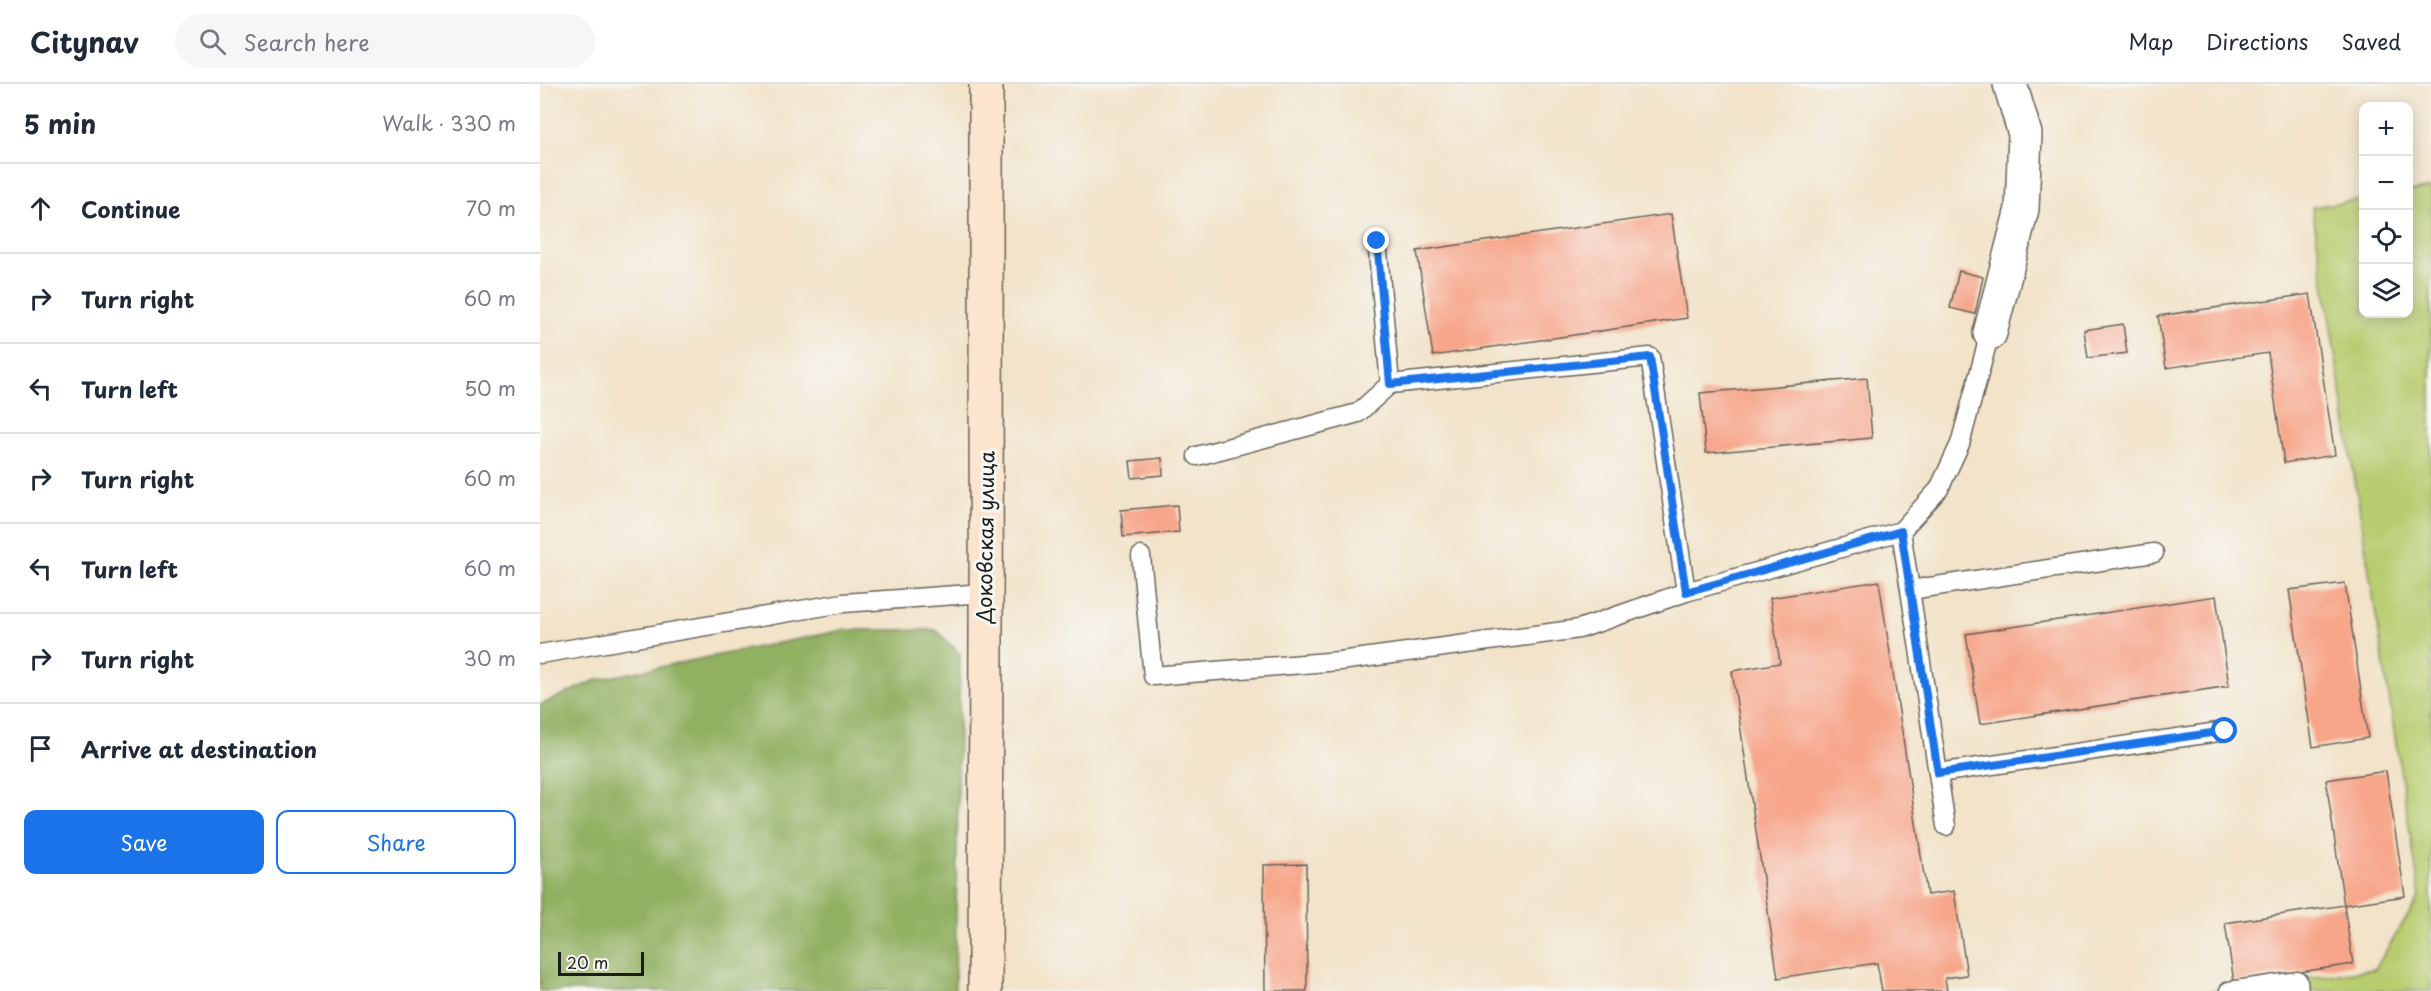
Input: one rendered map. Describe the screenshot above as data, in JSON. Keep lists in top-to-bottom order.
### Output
{
  "streets": {
    "street": ["Доковская улица"]
  },
  "scale_bar": "20 m",
  "page": {
    "header": "Citynav",
    "search": "Search here",
    "nav": ["Map", "Directions", "Saved"],
    "heading": ["5 min", "Walk · 330 m"],
    "map_buttons": ["+", "−"],
    "list": [
      ["Continue", "70 m"],
      ["Turn right", "60 m"],
      ["Turn left", "50 m"],
      ["Turn right", "60 m"],
      ["Turn left", "60 m"],
      ["Turn right", "30 m"],
      "Arrive at destination"
    ],
    "buttons": ["Save", "Share"],
    "scale": "20 m"
  }
}
